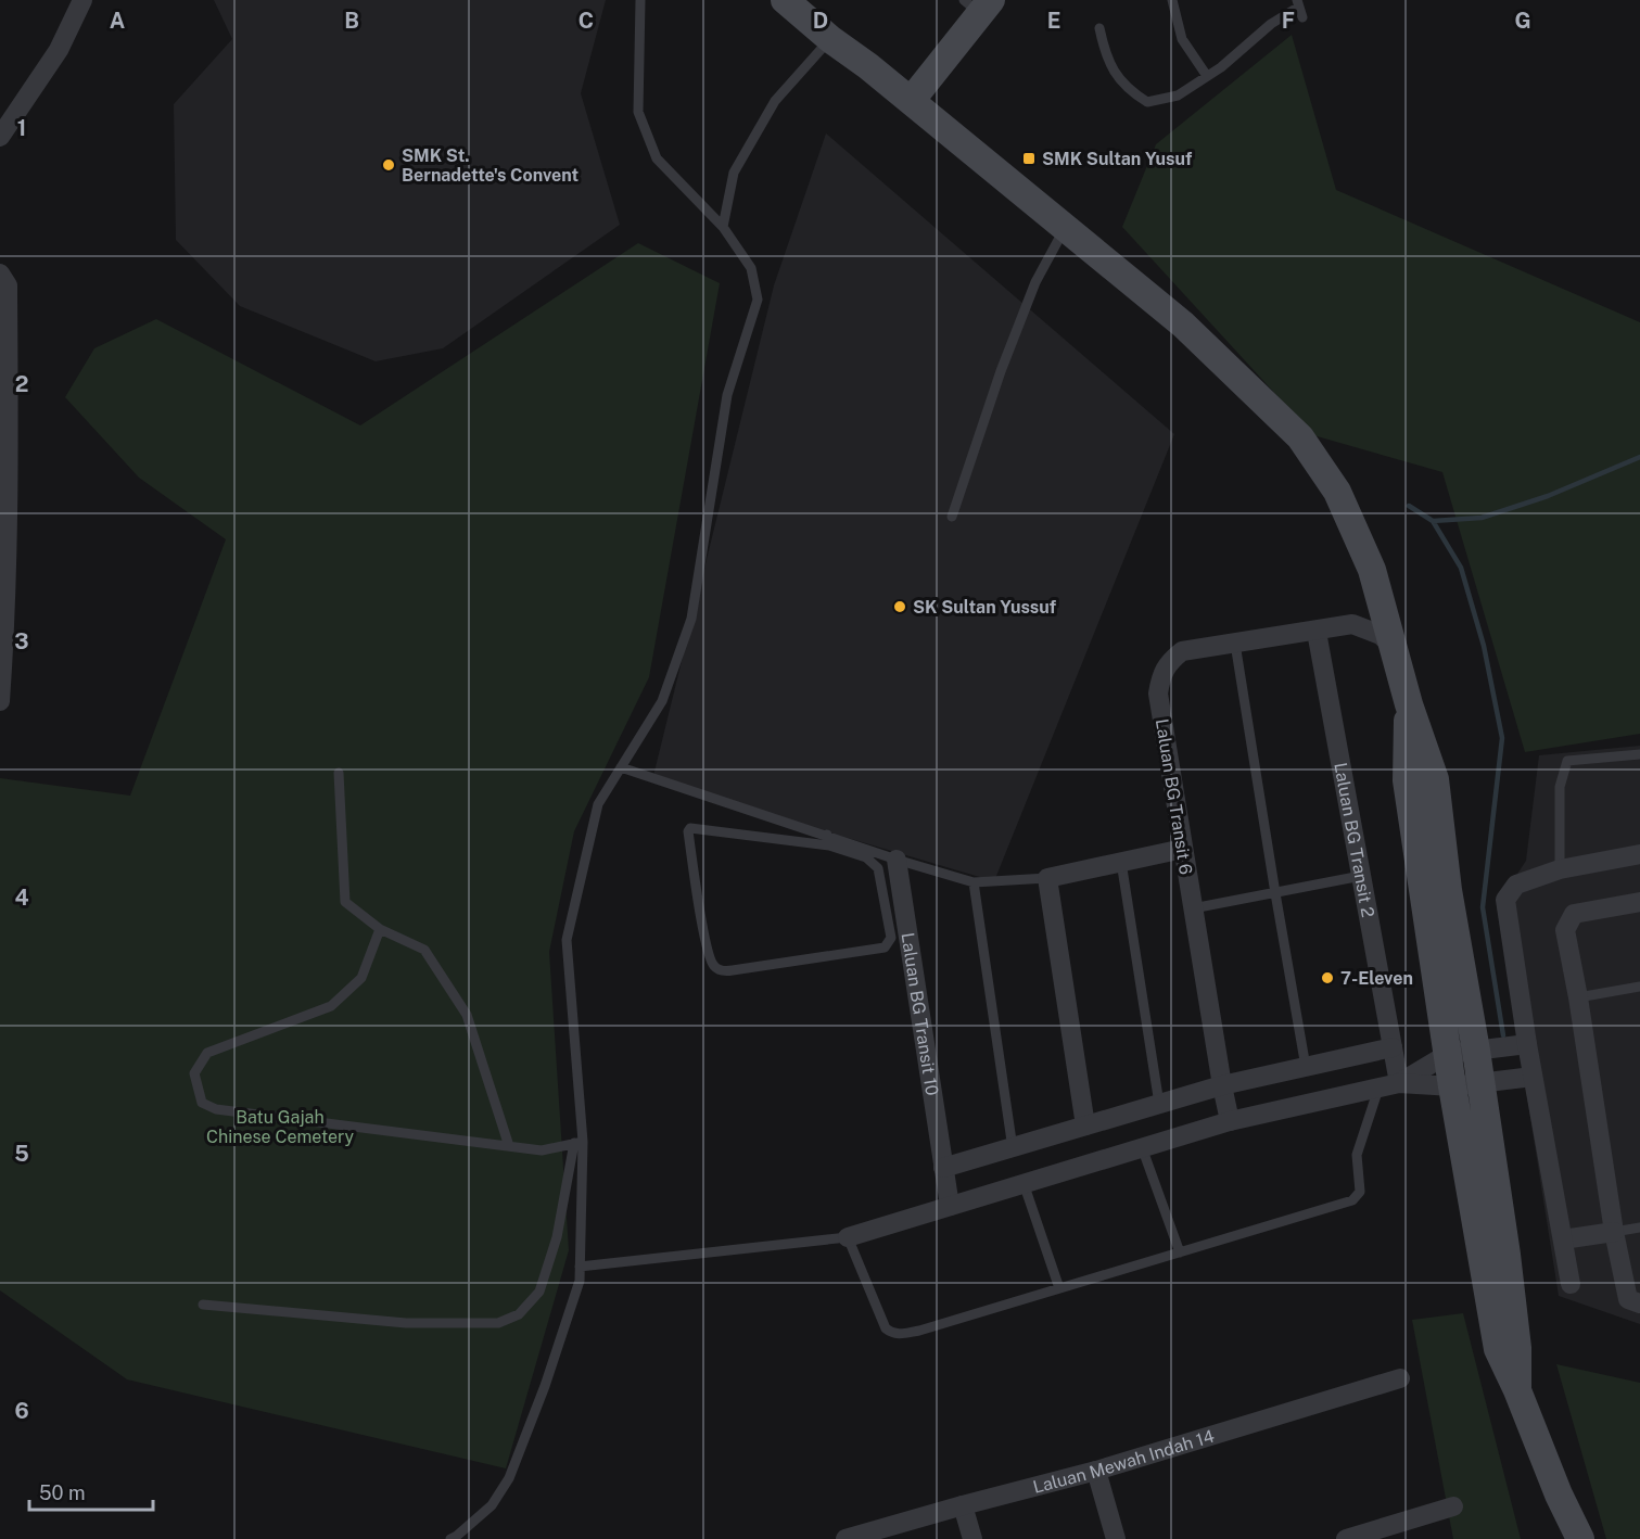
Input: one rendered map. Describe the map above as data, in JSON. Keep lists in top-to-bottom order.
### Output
{
  "streets": {
    "street": [
      "Laluan BG Transit 6",
      "Laluan BG Transit 2",
      "Laluan BG Transit 10",
      "Laluan Mewah Indah 14"
    ]
  },
  "crossings": [
    ["Laluan BG Transit 6", "Laluan BG Transit 2"]
  ],
  "parks": ["Batu Gajah Chinese Cemetery"],
  "places": {
    "transit": ["SMK Sultan Yusuf"],
    "other": ["SMK St. Bernadette's Convent", "SK Sultan Yussuf", "7-Eleven"]
  },
  "scale_bar": "50 m",
  "grid": {
    "columns": [
      "A",
      "B",
      "C",
      "D",
      "E",
      "F",
      "G"
    ],
    "rows": [
      "1",
      "2",
      "3",
      "4",
      "5",
      "6"
    ]
  }
}
